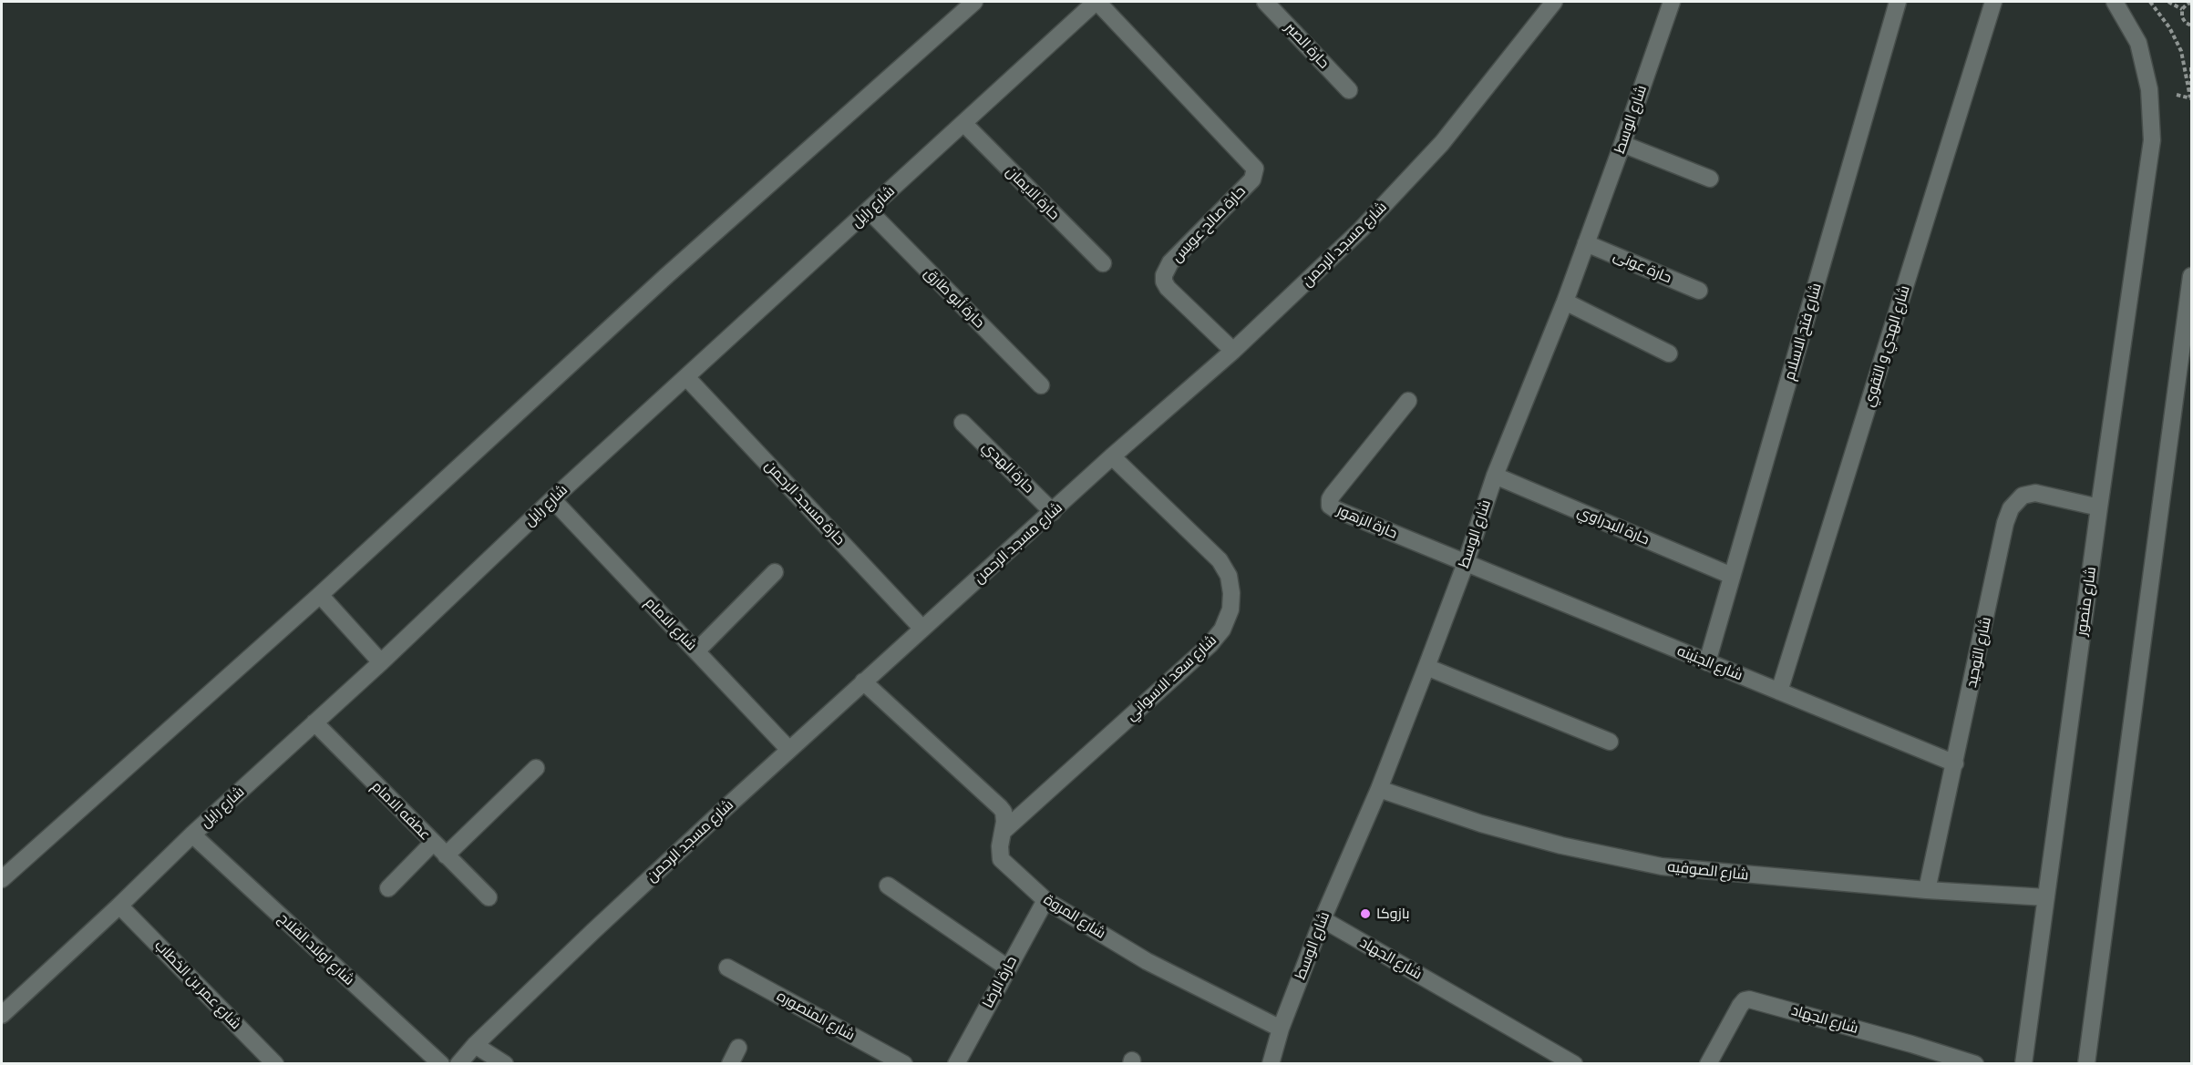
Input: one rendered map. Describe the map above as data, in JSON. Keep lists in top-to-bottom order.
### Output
{
  "streets": {
    "street": [
      "حارة الصبر",
      "شارع الوسط",
      "حارة الايمان",
      "شارع رايل",
      "حارة صالح عويس",
      "شارع مسجد الرحمن",
      "حارة عونى",
      "حارة أبو طارق",
      "شارع فتح الاسلام",
      "شارع الهدي و التقوي",
      "حارة الهدي",
      "حارة مسجد الرحمن",
      "حارة الزهور",
      "حارة البدراوي",
      "شارع منصور",
      "شارع الامام",
      "شارع التوحيد",
      "شارع الجنينه",
      "شارع سعد الاسواني",
      "عطفه الامام",
      "شارع الصوفيه",
      "شارع المروة",
      "شارع اولاد الفلاح",
      "شارع الجهاد",
      "حارة الرضا",
      "شارع عمر بن الخطاب",
      "شارع المنصوره"
    ]
  },
  "crossings": [
    ["شارع الوسط", "حارة عونى"],
    ["شارع الوسط", "حارة الزهور"],
    ["شارع الوسط", "حارة البدراوي"],
    ["شارع الوسط", "شارع الجنينه"],
    ["شارع الوسط", "شارع الصوفيه"],
    ["شارع الوسط", "شارع المروة"],
    ["شارع الوسط", "شارع الجهاد"],
    ["حارة الايمان", "شارع رايل"],
    ["شارع رايل", "حارة صالح عويس"],
    ["شارع رايل", "حارة أبو طارق"],
    ["شارع رايل", "حارة مسجد الرحمن"],
    ["شارع رايل", "شارع الامام"],
    ["شارع رايل", "عطفه الامام"],
    ["شارع رايل", "شارع اولاد الفلاح"],
    ["شارع رايل", "شارع عمر بن الخطاب"],
    ["حارة صالح عويس", "شارع مسجد الرحمن"],
    ["شارع مسجد الرحمن", "حارة الهدي"],
    ["شارع مسجد الرحمن", "حارة مسجد الرحمن"],
    ["شارع مسجد الرحمن", "شارع الامام"],
    ["شارع مسجد الرحمن", "شارع سعد الاسواني"],
    ["شارع مسجد الرحمن", "شارع المروة"],
    ["شارع فتح الاسلام", "حارة البدراوي"],
    ["شارع فتح الاسلام", "شارع الجنينه"],
    ["شارع الهدي و التقوي", "شارع الجنينه"],
    ["حارة الزهور", "شارع الجنينه"],
    ["شارع منصور", "شارع التوحيد"],
    ["شارع منصور", "شارع الصوفيه"],
    ["شارع التوحيد", "شارع الجنينه"],
    ["شارع التوحيد", "شارع الصوفيه"],
    ["شارع سعد الاسواني", "شارع المروة"],
    ["شارع المروة", "حارة الرضا"]
  ],
  "places": ["بازوكا"]
}
